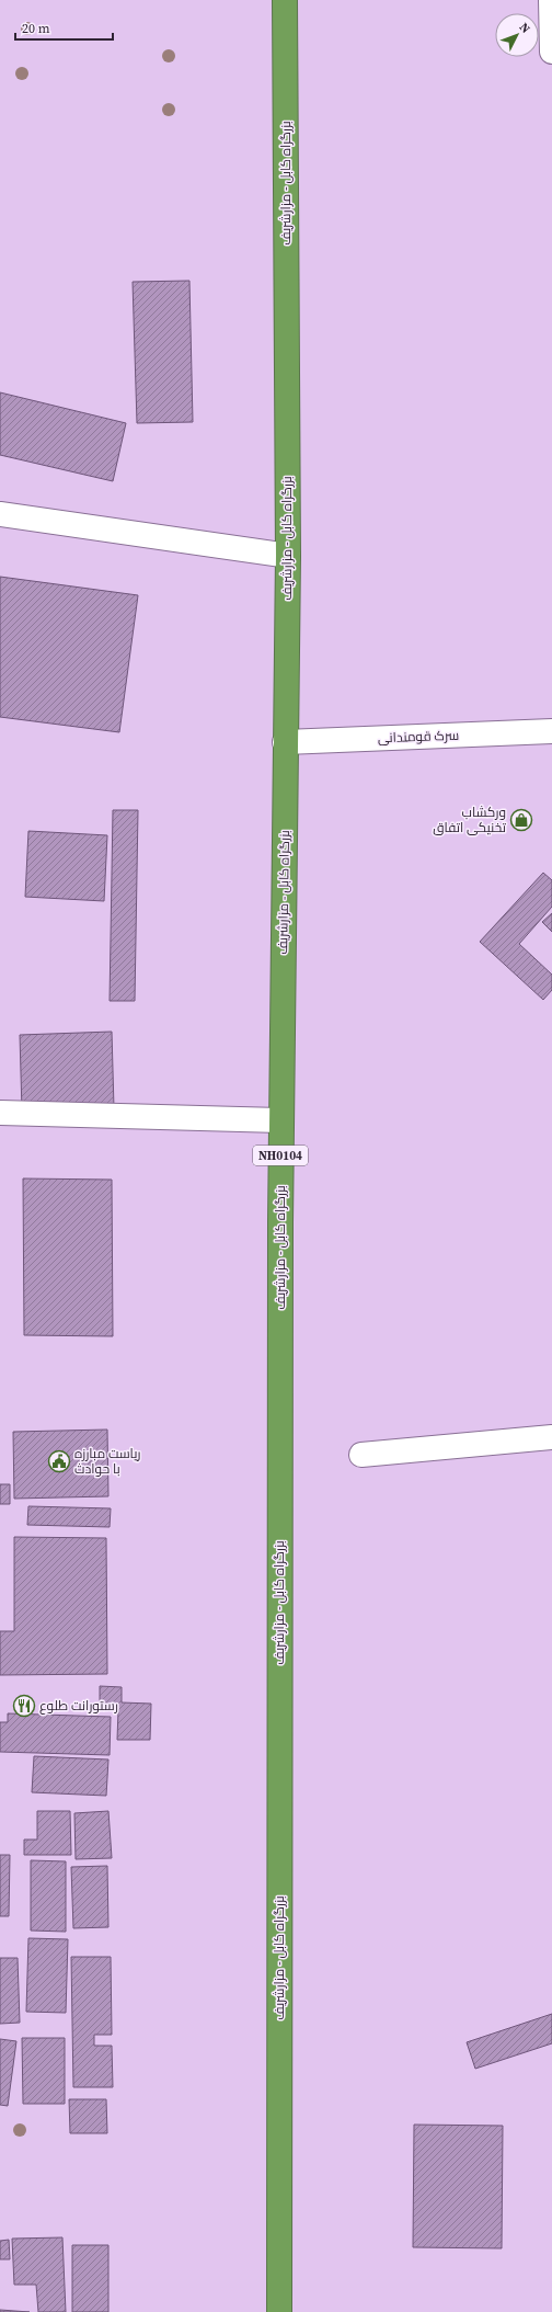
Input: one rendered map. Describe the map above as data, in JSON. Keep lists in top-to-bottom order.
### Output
{
  "streets": {
    "highway": ["بزرگراه کابل - مزارشریف", "NH0104"],
    "street": ["سرک قومندانی"]
  },
  "crossings": [
    ["بزرگراه کابل - مزارشریف", "سرک قومندانی"]
  ],
  "places": {
    "shop": ["ورکشاب تخنیکی اتفاق"],
    "public building": ["ریاست مبارزه با حوادث"],
    "restaurant": ["رستورانت طلوع"]
  },
  "scale_bar": "20 m",
  "north": "top right"
}
